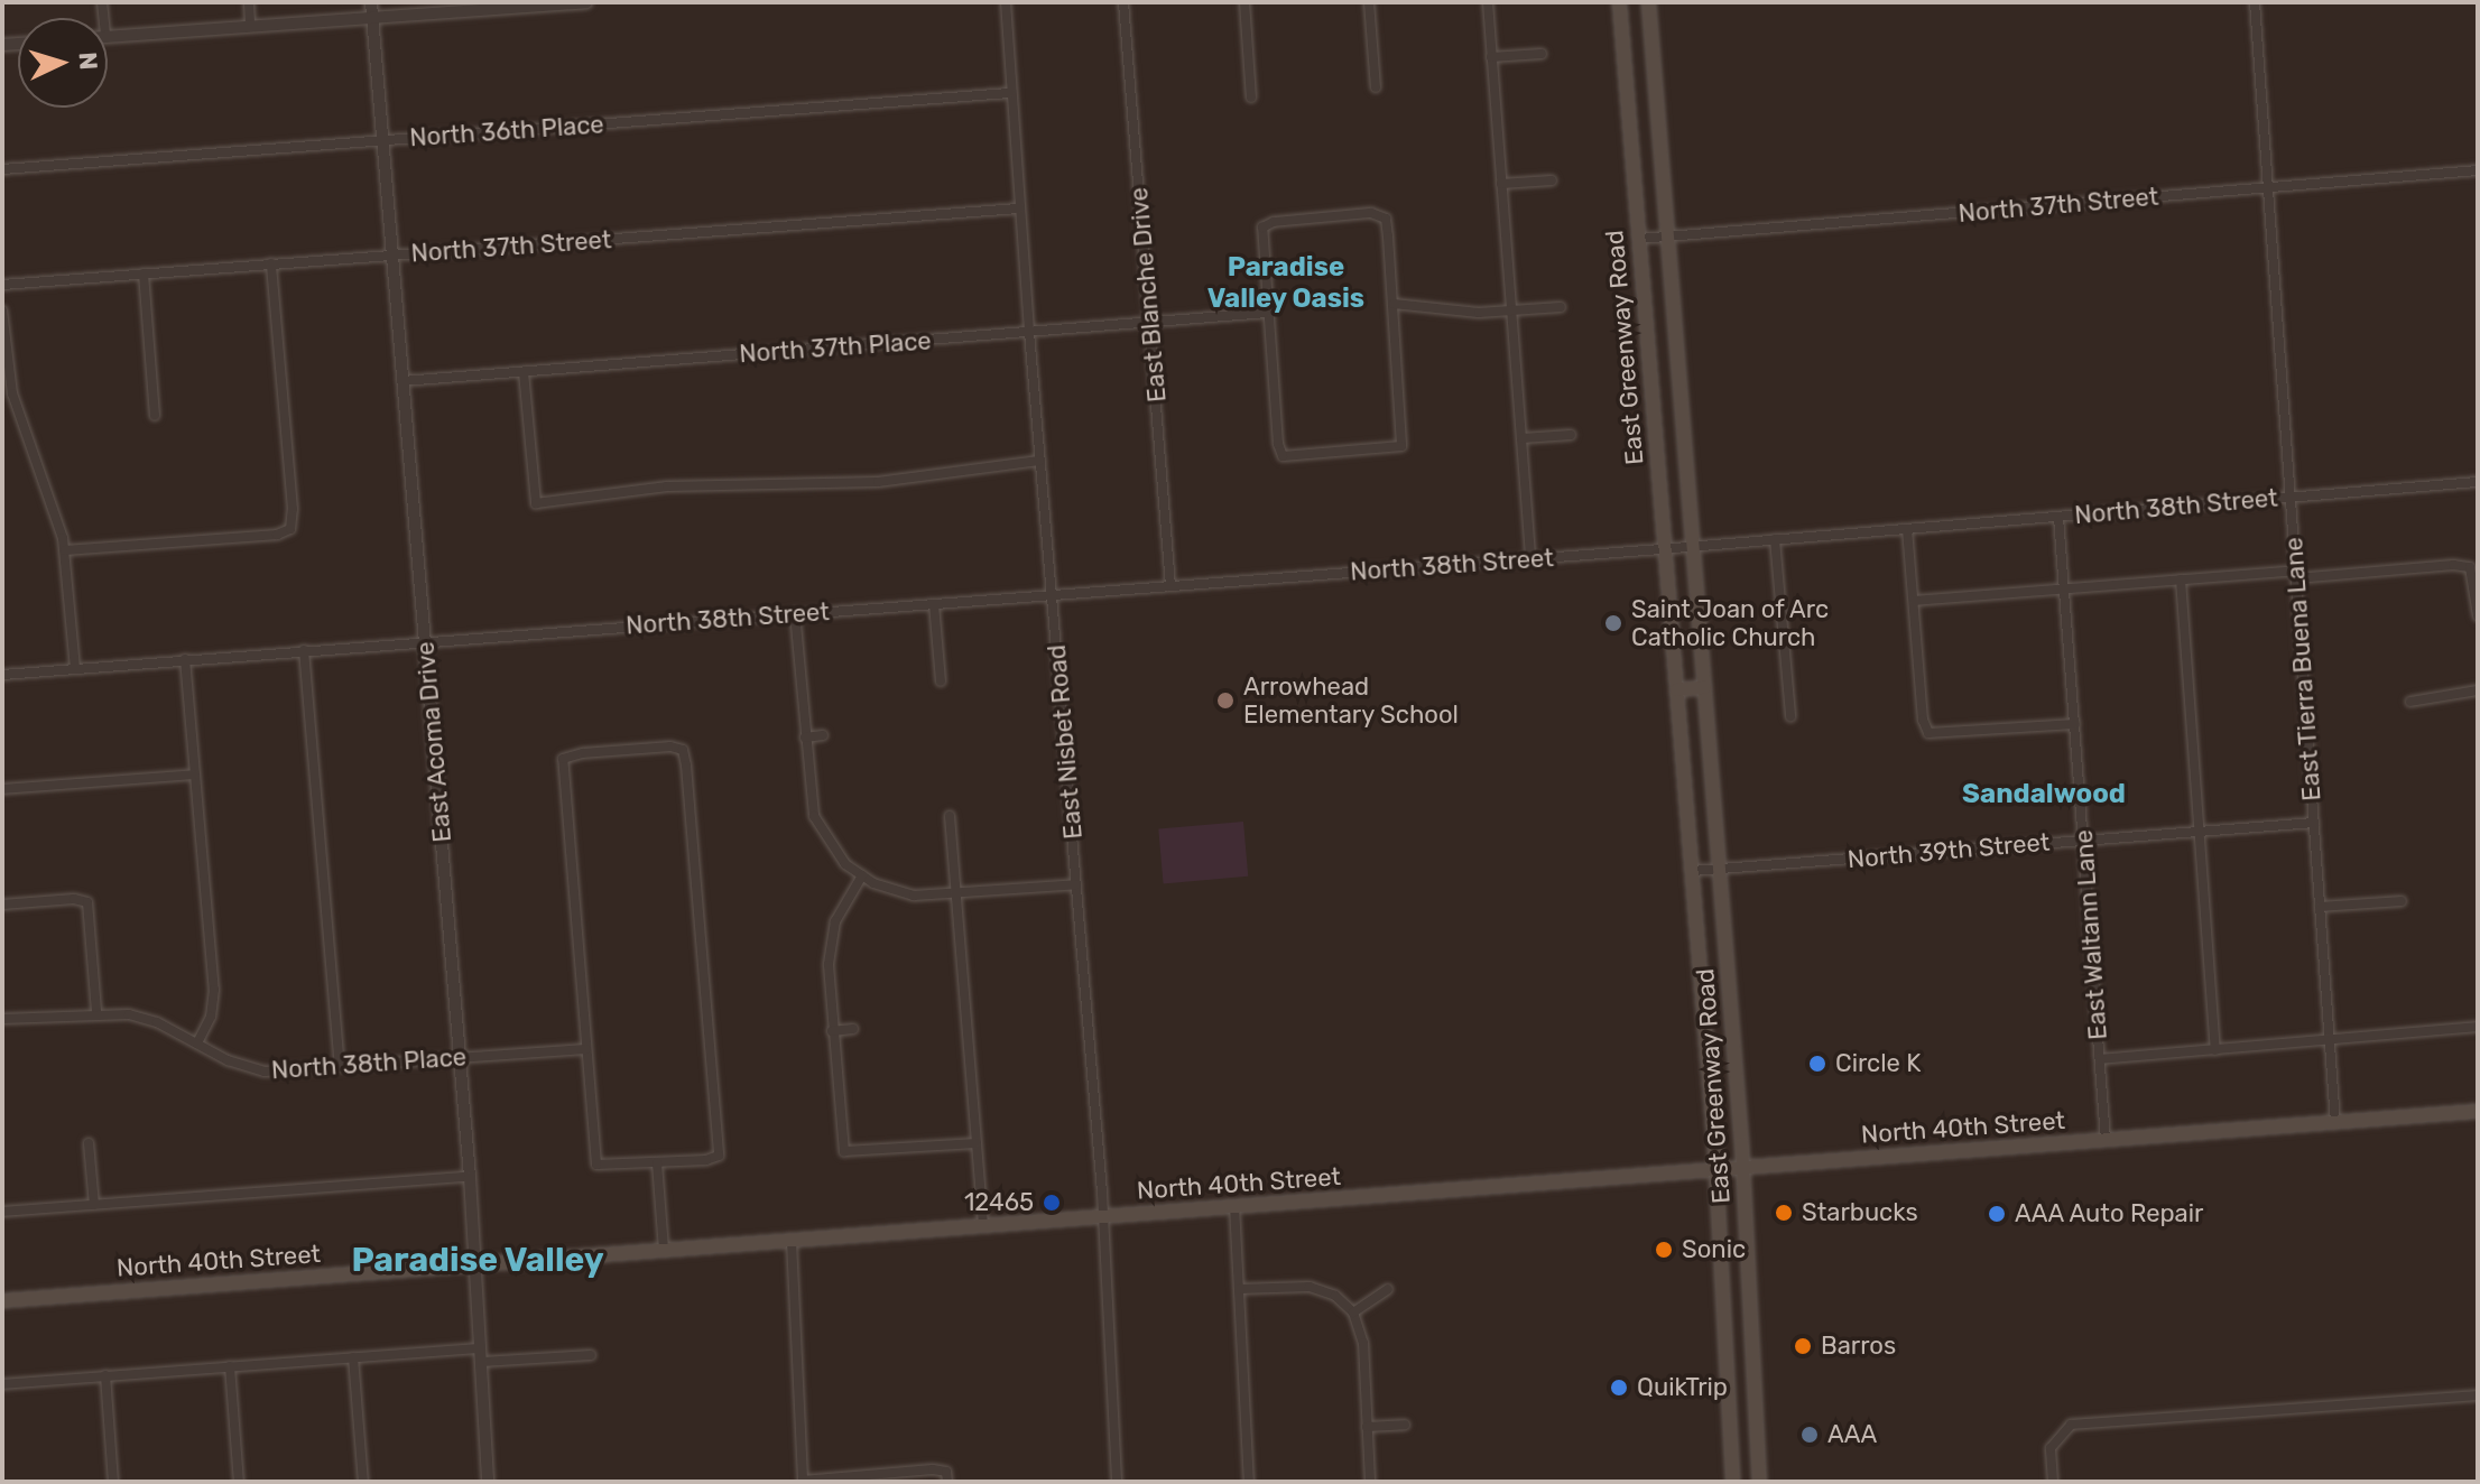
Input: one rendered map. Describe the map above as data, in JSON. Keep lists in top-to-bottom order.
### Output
{
  "streets": {
    "main road": ["East Greenway Road", "North 40th Street"],
    "street": [
      "North 36th Place",
      "North 37th Street",
      "East Blanche Drive",
      "North 37th Place",
      "North 38th Street",
      "East Tierra Buena Lane",
      "East Acoma Drive",
      "East Nisbet Road",
      "North 39th Street",
      "East Waltann Lane",
      "North 38th Place"
    ]
  },
  "crossings": [
    ["North 36th Place", "East Acoma Drive"],
    ["North 36th Place", "East Nisbet Road"],
    ["North 37th Street", "East Greenway Road"],
    ["North 37th Street", "East Tierra Buena Lane"],
    ["North 37th Street", "East Acoma Drive"],
    ["North 37th Street", "East Nisbet Road"],
    ["East Blanche Drive", "North 37th Place"],
    ["East Blanche Drive", "North 38th Street"],
    ["North 37th Place", "East Acoma Drive"],
    ["North 37th Place", "East Nisbet Road"],
    ["East Greenway Road", "North 38th Street"],
    ["East Greenway Road", "North 39th Street"],
    ["East Greenway Road", "North 40th Street"],
    ["North 38th Street", "East Tierra Buena Lane"],
    ["North 38th Street", "East Acoma Drive"],
    ["North 38th Street", "East Nisbet Road"],
    ["North 38th Street", "East Waltann Lane"],
    ["East Tierra Buena Lane", "North 39th Street"],
    ["East Tierra Buena Lane", "North 40th Street"],
    ["East Acoma Drive", "North 38th Place"],
    ["East Acoma Drive", "North 40th Street"],
    ["East Nisbet Road", "North 40th Street"],
    ["North 39th Street", "East Waltann Lane"],
    ["East Waltann Lane", "North 40th Street"]
  ],
  "districts": ["Paradise Valley Oasis", "Sandalwood", "Paradise Valley"],
  "places": [
    "Saint Joan of Arc Catholic Church",
    "Arrowhead Elementary School",
    "Circle K",
    "12465",
    "Starbucks",
    "AAA Auto Repair",
    "Sonic",
    "Barros",
    "QuikTrip",
    "AAA"
  ],
  "north": "right"
}
